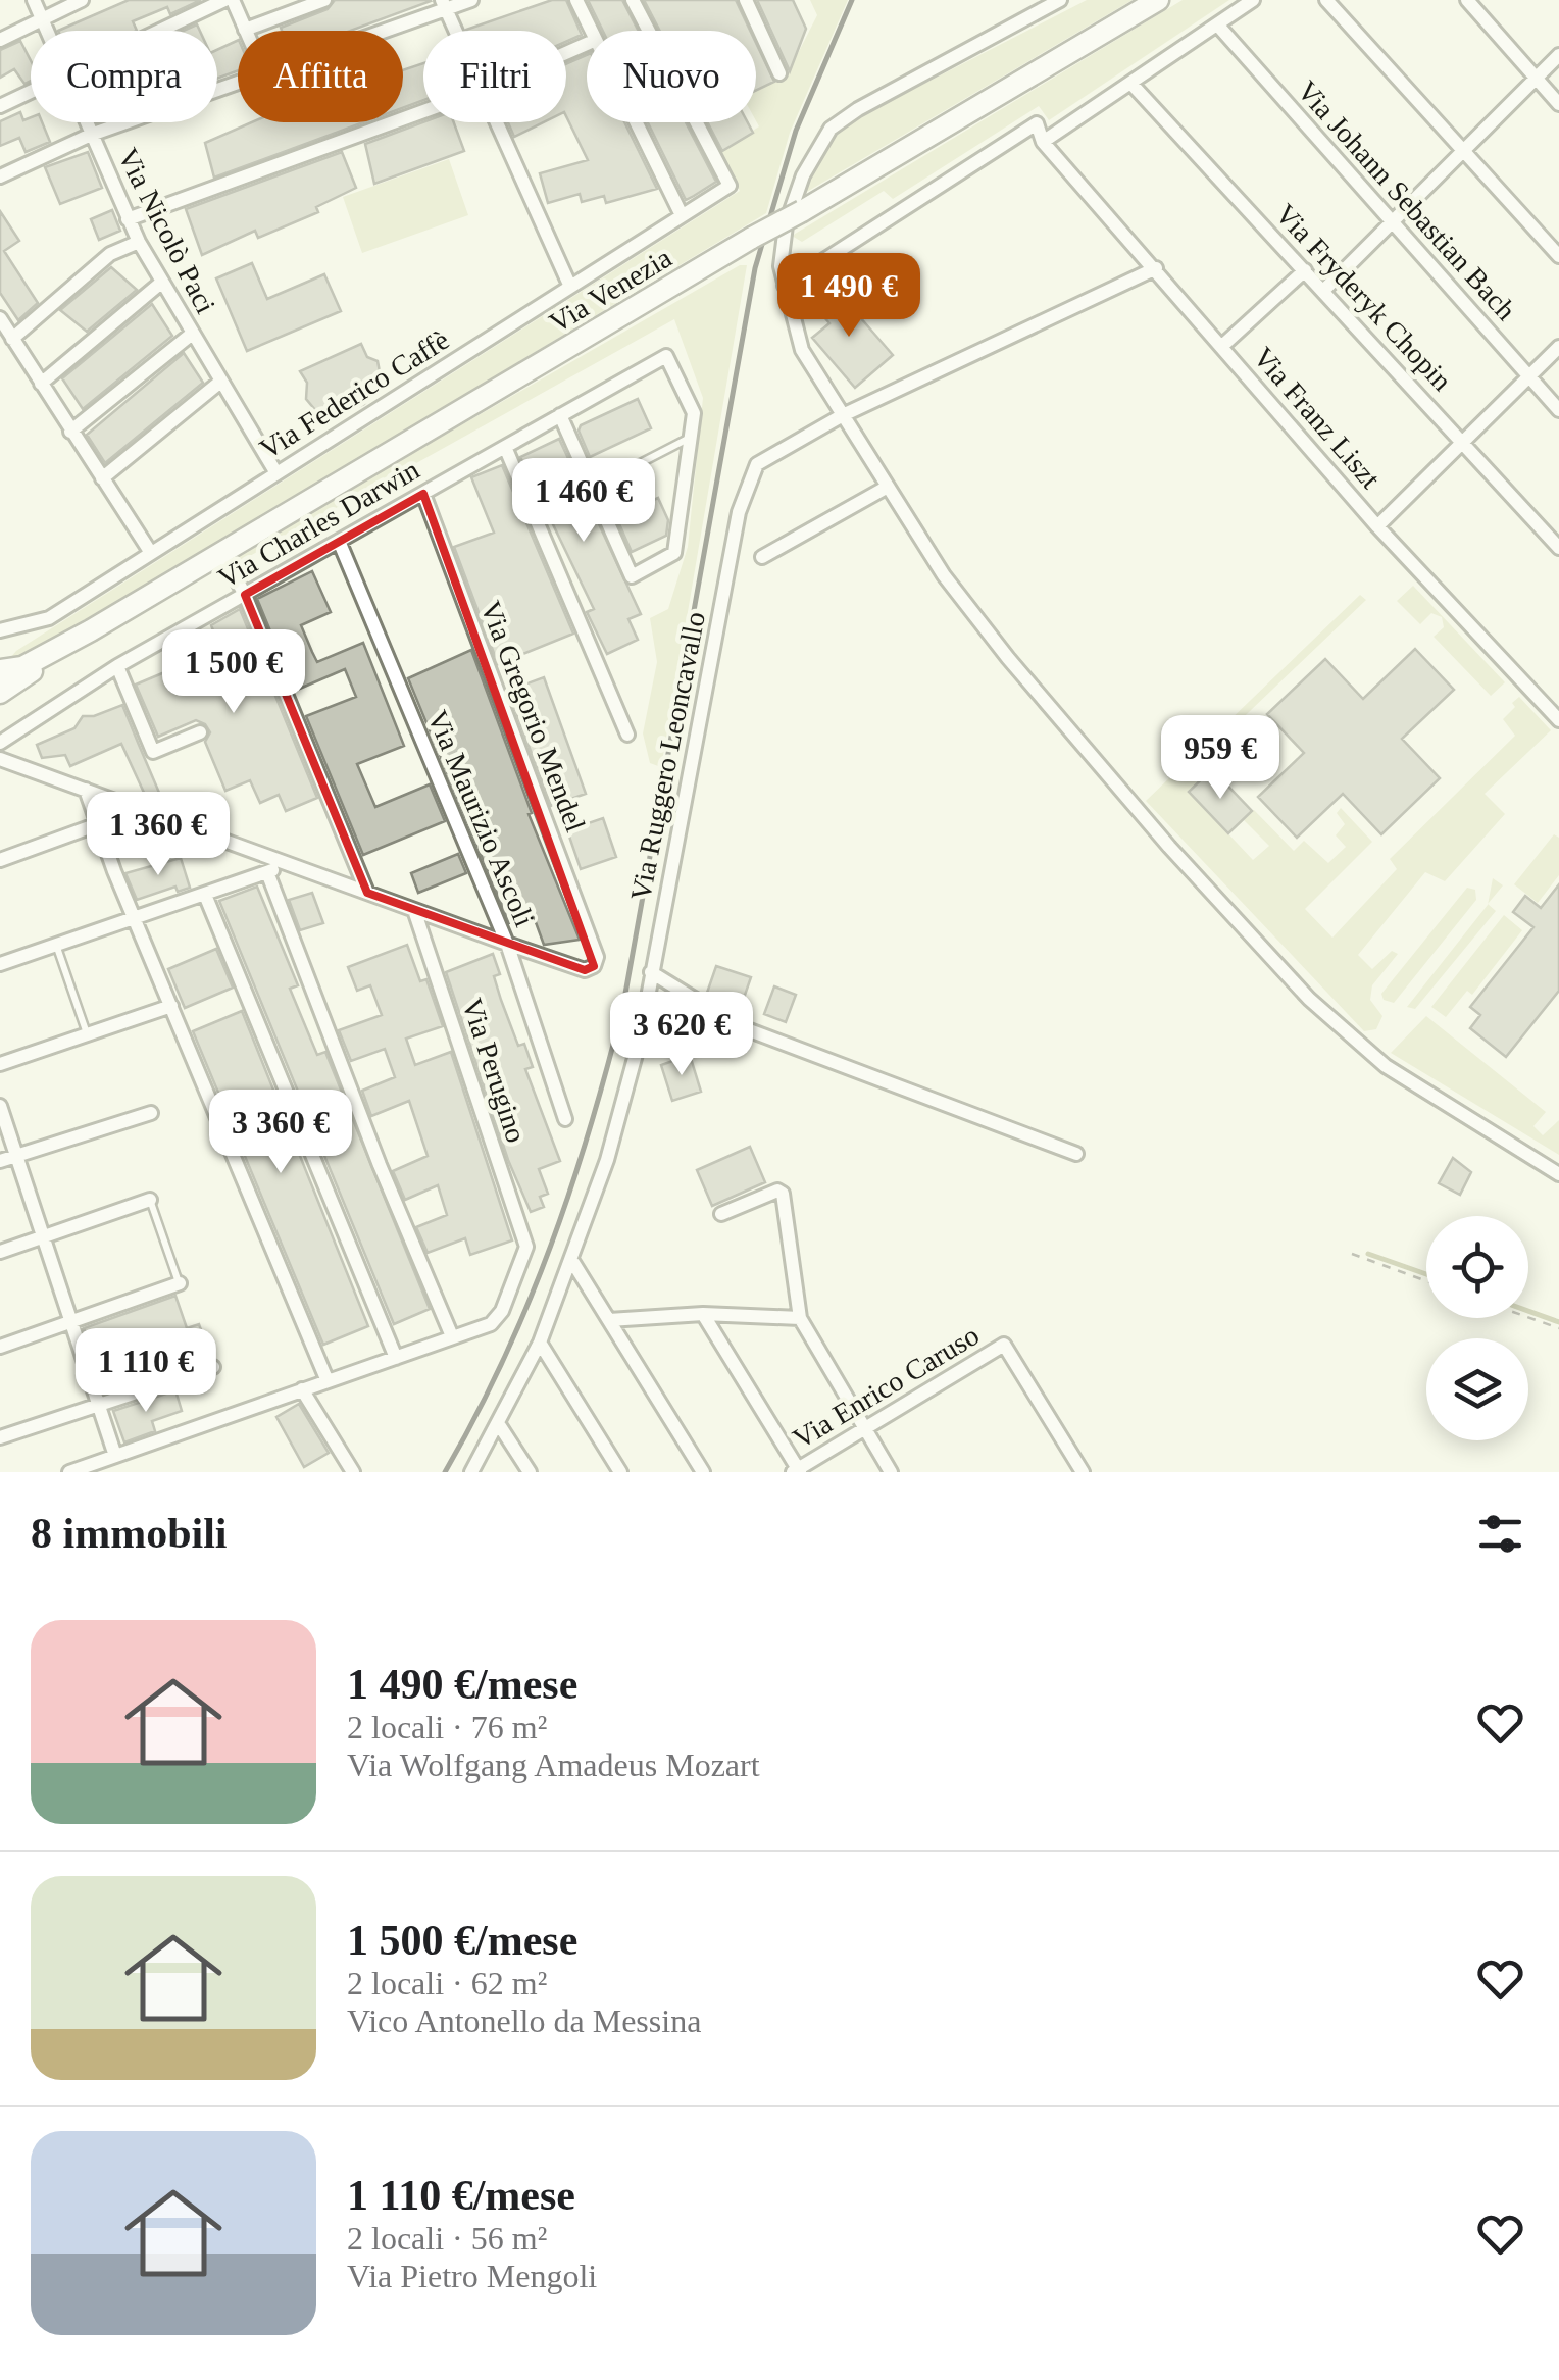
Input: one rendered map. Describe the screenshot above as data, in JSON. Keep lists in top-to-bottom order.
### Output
{
  "streets": {
    "main road": ["Via Venezia"],
    "street": [
      "Via Johann Sebastian Bach",
      "Via Nicolò Paci",
      "Via Fryderyk Chopin",
      "Via Federico Caffè",
      "Via Franz Liszt",
      "Via Charles Darwin",
      "Via Gregorio Mendel",
      "Via Ruggero Leoncavallo",
      "Via Maurizio Ascoli",
      "Via Perugino",
      "Via Enrico Caruso"
    ]
  },
  "crossings": [
    ["Via Nicolò Paci", "Via Federico Caffè"],
    ["Via Franz Liszt", "Via Ruggero Leoncavallo"],
    ["Via Charles Darwin", "Via Gregorio Mendel"],
    ["Via Charles Darwin", "Via Maurizio Ascoli"],
    ["Via Gregorio Mendel", "Via Maurizio Ascoli"]
  ],
  "page": {
    "chip": [
      "Compra",
      "Affitta",
      "Filtri",
      "Nuovo"
    ],
    "price": [
      "1 490 €",
      "1 460 €",
      "1 500 €",
      "959 €",
      "1 360 €",
      "3 620 €",
      "3 360 €",
      "1 110 €"
    ],
    "heading": "8 immobili",
    "list": [
      {
        "name": "1 490 €/mese",
        "note": "2 locali · 76 m² · Via Wolfgang Amadeus Mozart"
      },
      {
        "name": "1 500 €/mese",
        "note": "2 locali · 62 m² · Vico Antonello da Messina"
      },
      {
        "name": "1 110 €/mese",
        "note": "2 locali · 56 m² · Via Pietro Mengoli"
      }
    ]
  }
}
